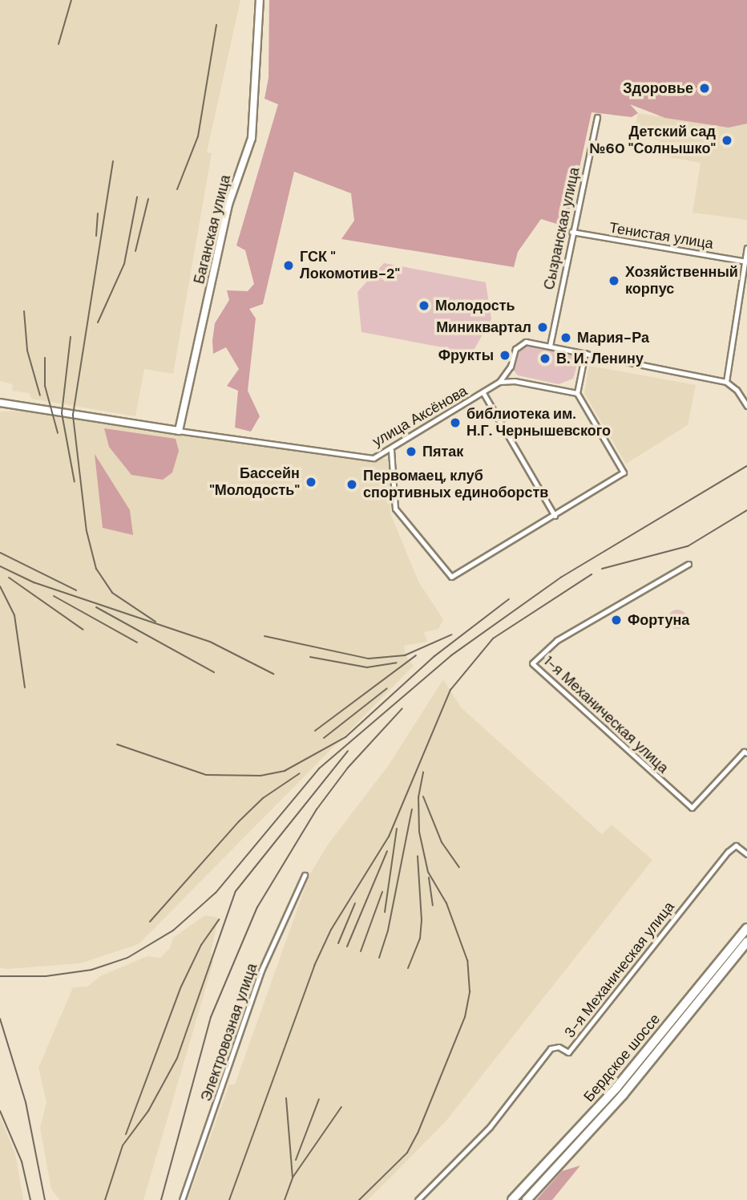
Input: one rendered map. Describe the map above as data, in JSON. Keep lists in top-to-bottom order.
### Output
{
  "streets": {
    "highway": ["Бердское шоссе"],
    "street": [
      "Сызранская улица",
      "Баганская улица",
      "Тенистая улица",
      "улица Аксёнова",
      "1-я Механическая улица",
      "3-я Механическая улица",
      "Электровозная улица"
    ]
  },
  "crossings": [
    ["Сызранская улица", "Тенистая улица"],
    ["Сызранская улица", "улица Аксёнова"],
    ["Баганская улица", "улица Аксёнова"]
  ],
  "places": [
    "Здоровье",
    "Детский сад №60 \"Солнышко\"",
    "ГСК \" Локомотив-2\"",
    "Хозяйственный корпус",
    "Молодость",
    "Миниквартал",
    "Мария-Ра",
    "Фрукты",
    "В. И. Ленину",
    "библиотека им. Н.Г. Чернышевского",
    "Пятак",
    "Бассейн \"Молодость\"",
    "Первомаец, клуб спортивных единоборств",
    "Фортуна"
  ]
}
